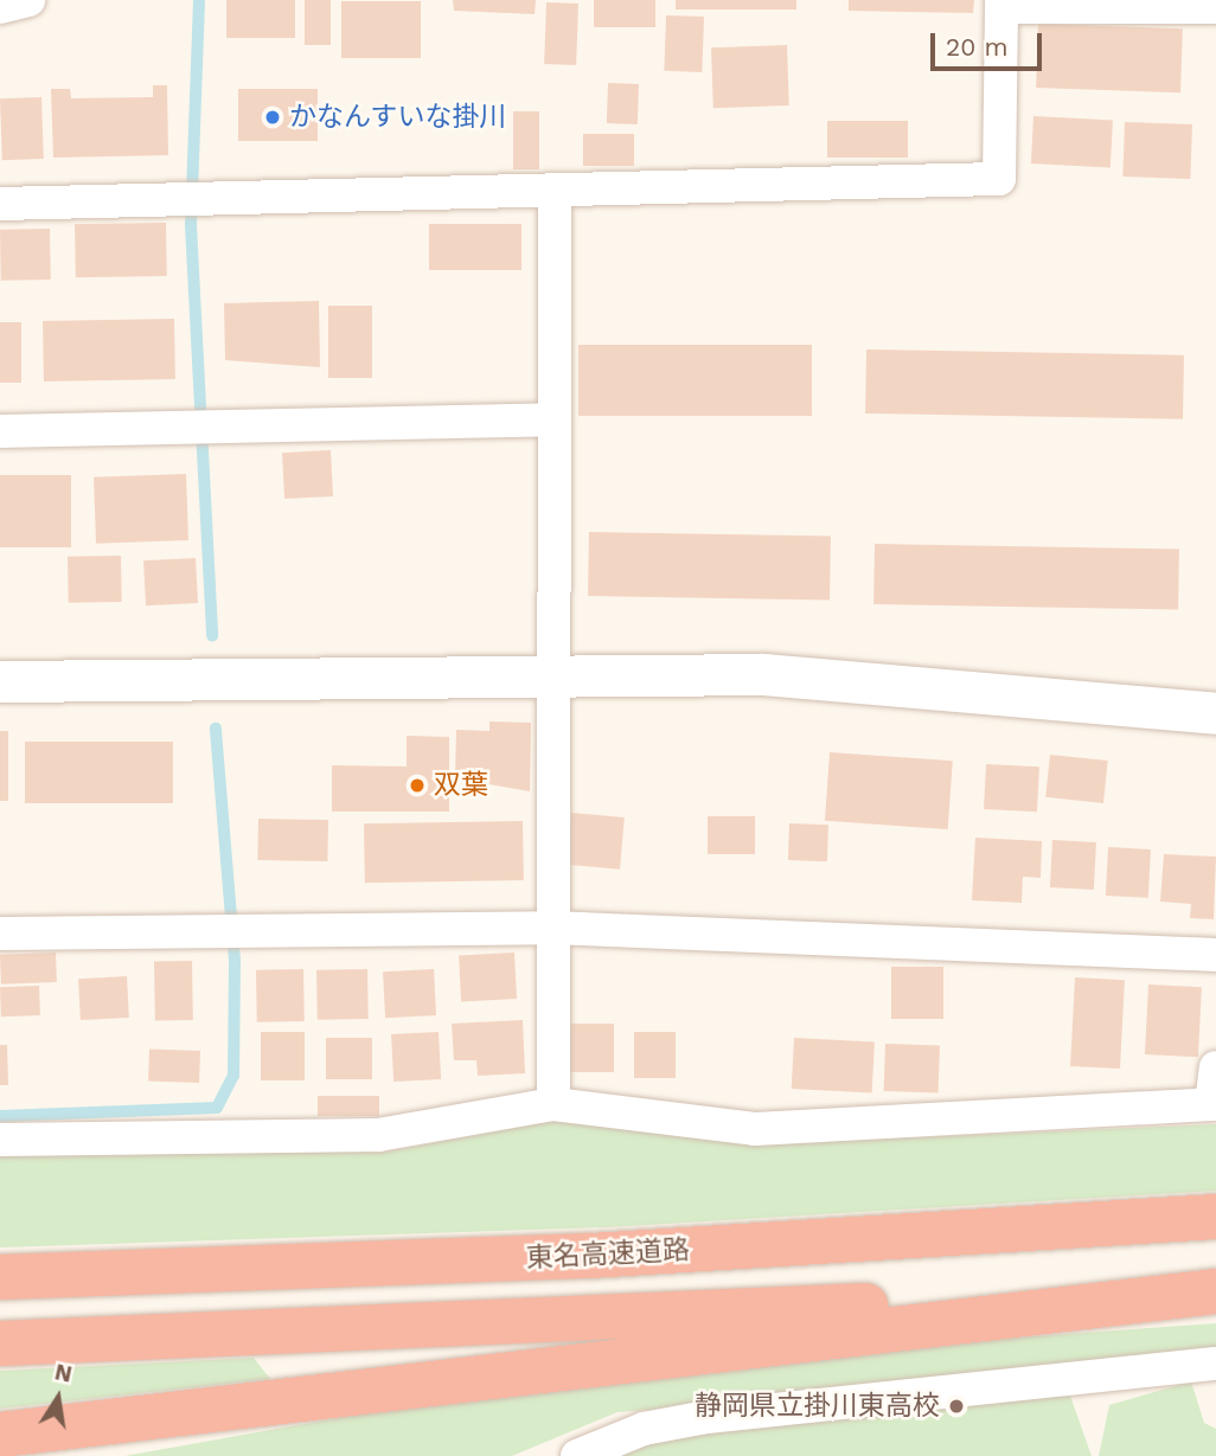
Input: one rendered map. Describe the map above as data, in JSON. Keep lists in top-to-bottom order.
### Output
{
  "streets": {
    "highway": ["東名高速道路"]
  },
  "places": ["かなんすいな掛川", "双葉", "静岡県立掛川東高校"],
  "scale_bar": "20 m",
  "north": "top"
}
